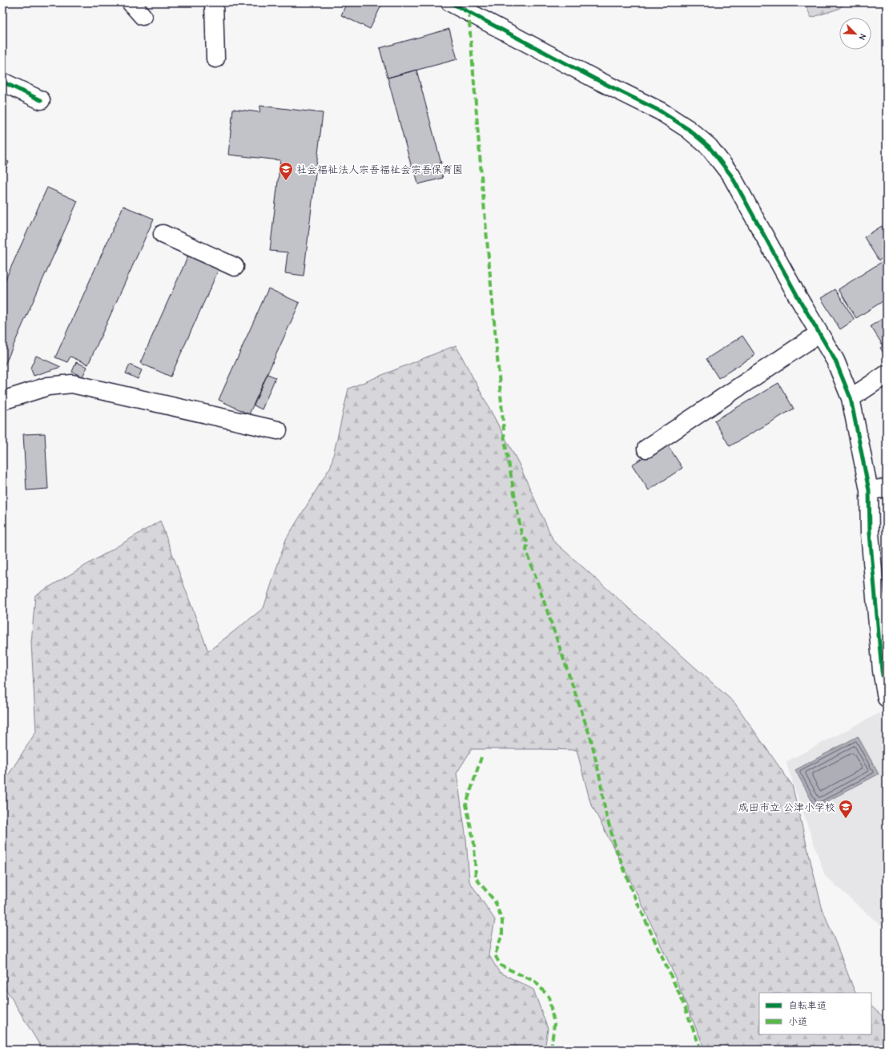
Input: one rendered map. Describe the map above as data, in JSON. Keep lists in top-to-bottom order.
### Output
{
  "places": {
    "school or university": ["社会福祉法人宗吾福祉会宗吾保育園", "成田市立 公津小学校"]
  },
  "legend": ["自転車道", "小道"],
  "north": "bottom right"
}
